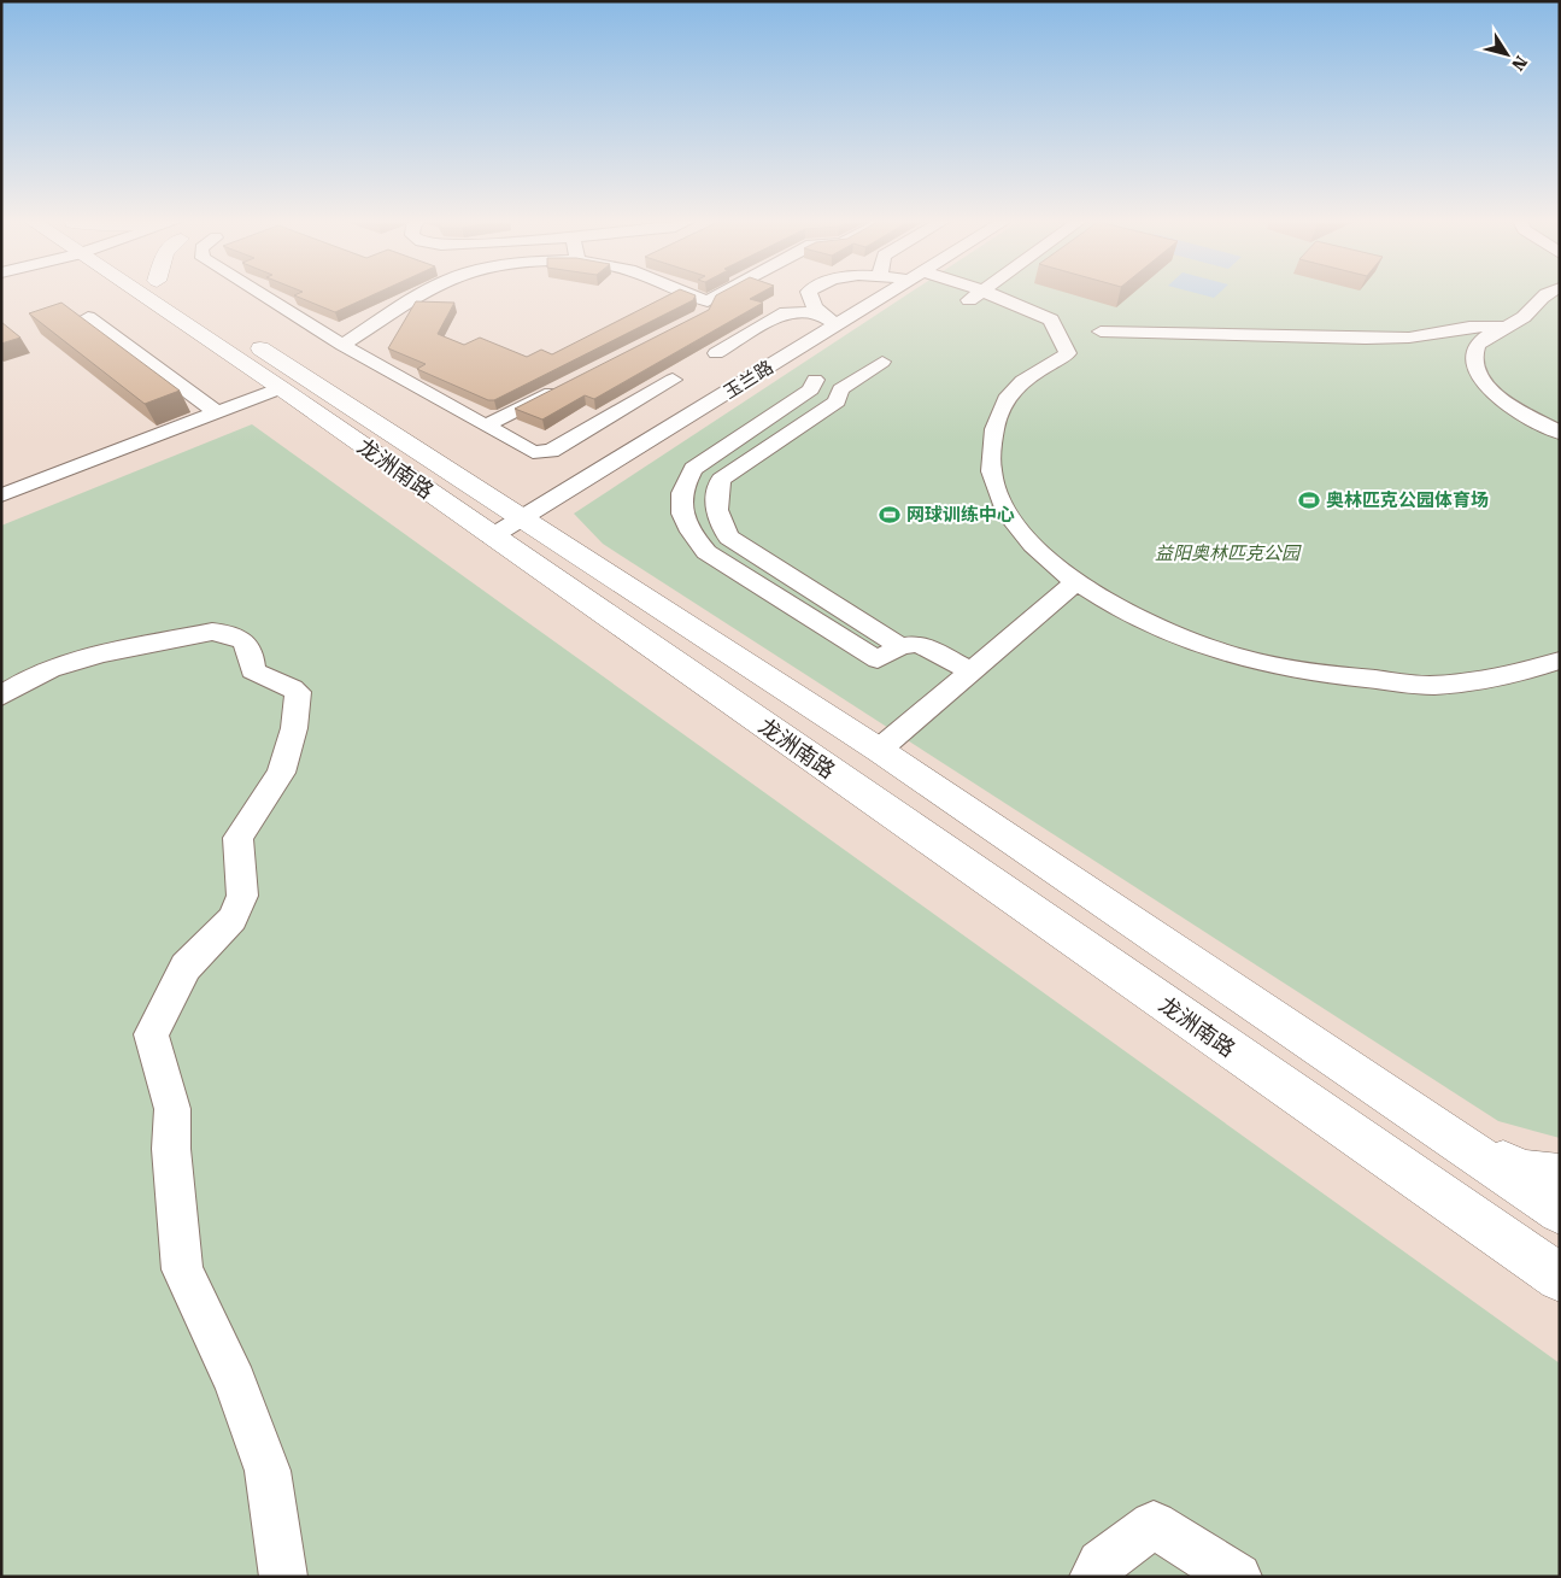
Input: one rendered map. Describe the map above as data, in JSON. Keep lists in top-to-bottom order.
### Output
{
  "streets": {
    "main road": ["龙洲南路"],
    "street": ["玉兰路"]
  },
  "crossings": [
    ["玉兰路", "龙洲南路"]
  ],
  "parks": ["益阳奥林匹克公园"],
  "places": {
    "sports": ["奥林匹克公园体育场", "网球训练中心"]
  },
  "north": "bottom right"
}
